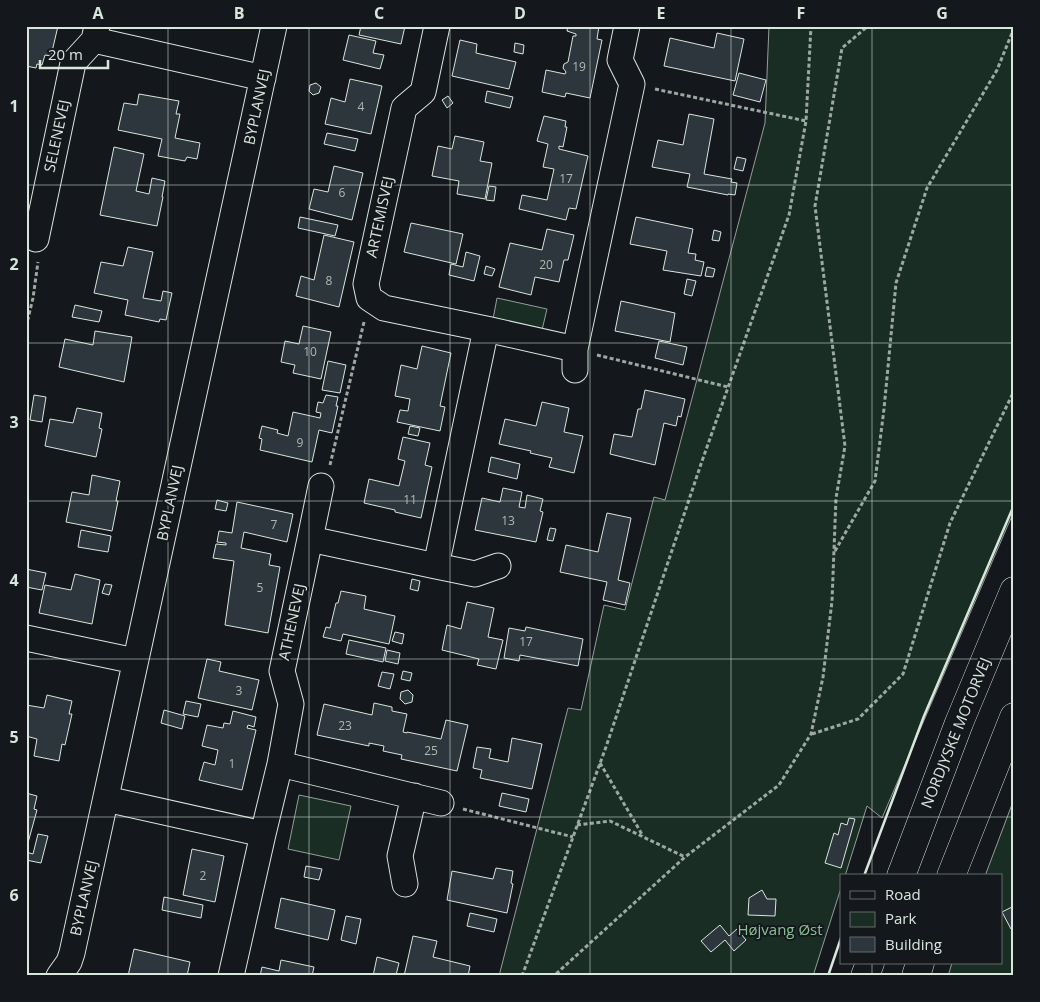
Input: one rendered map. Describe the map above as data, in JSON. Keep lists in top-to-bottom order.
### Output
{
  "streets": {
    "highway": ["NORDJYSKE MOTORVEJ"],
    "street": [
      "BYPLANVEJ",
      "SELENEVEJ",
      "ARTEMISVEJ",
      "ATHENEVEJ"
    ]
  },
  "crossings": [
    ["BYPLANVEJ", "SELENEVEJ"]
  ],
  "parks": ["Højvang Øst"],
  "house_numbers": [
    "19",
    "4",
    "17",
    "6",
    "20",
    "8",
    "10",
    "9",
    "11",
    "13",
    "7",
    "5",
    "17",
    "3",
    "23",
    "25",
    "1",
    "2"
  ],
  "legend": ["Road", "Park", "Building"],
  "scale_bar": "20 m",
  "grid": {
    "columns": [
      "A",
      "B",
      "C",
      "D",
      "E",
      "F",
      "G"
    ],
    "rows": [
      "1",
      "2",
      "3",
      "4",
      "5",
      "6"
    ]
  }
}
